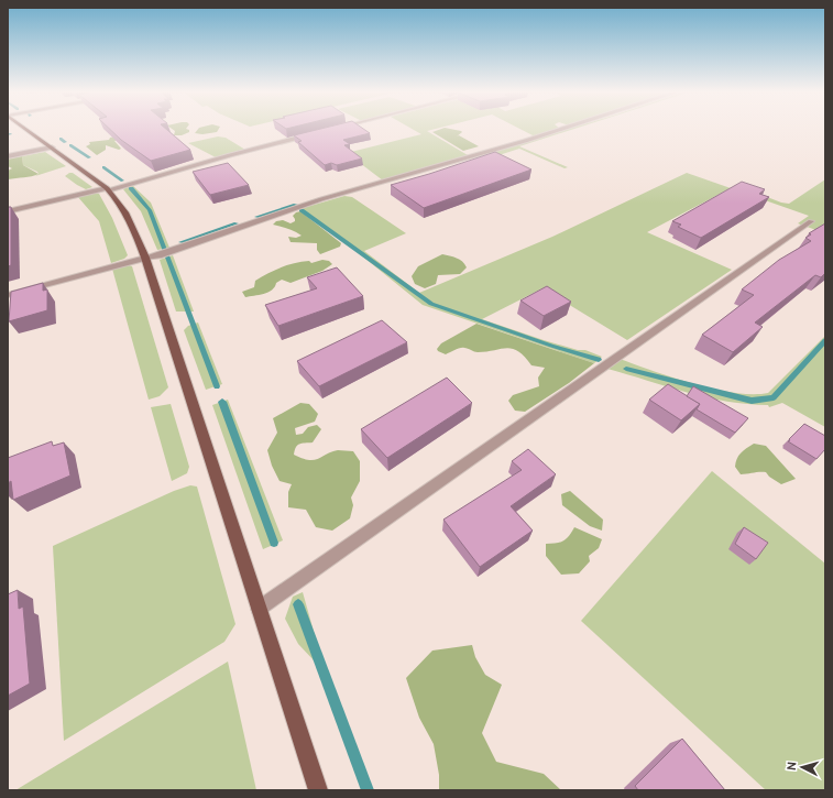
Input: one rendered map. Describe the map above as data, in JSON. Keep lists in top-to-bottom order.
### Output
{
  "north": "left"
}
